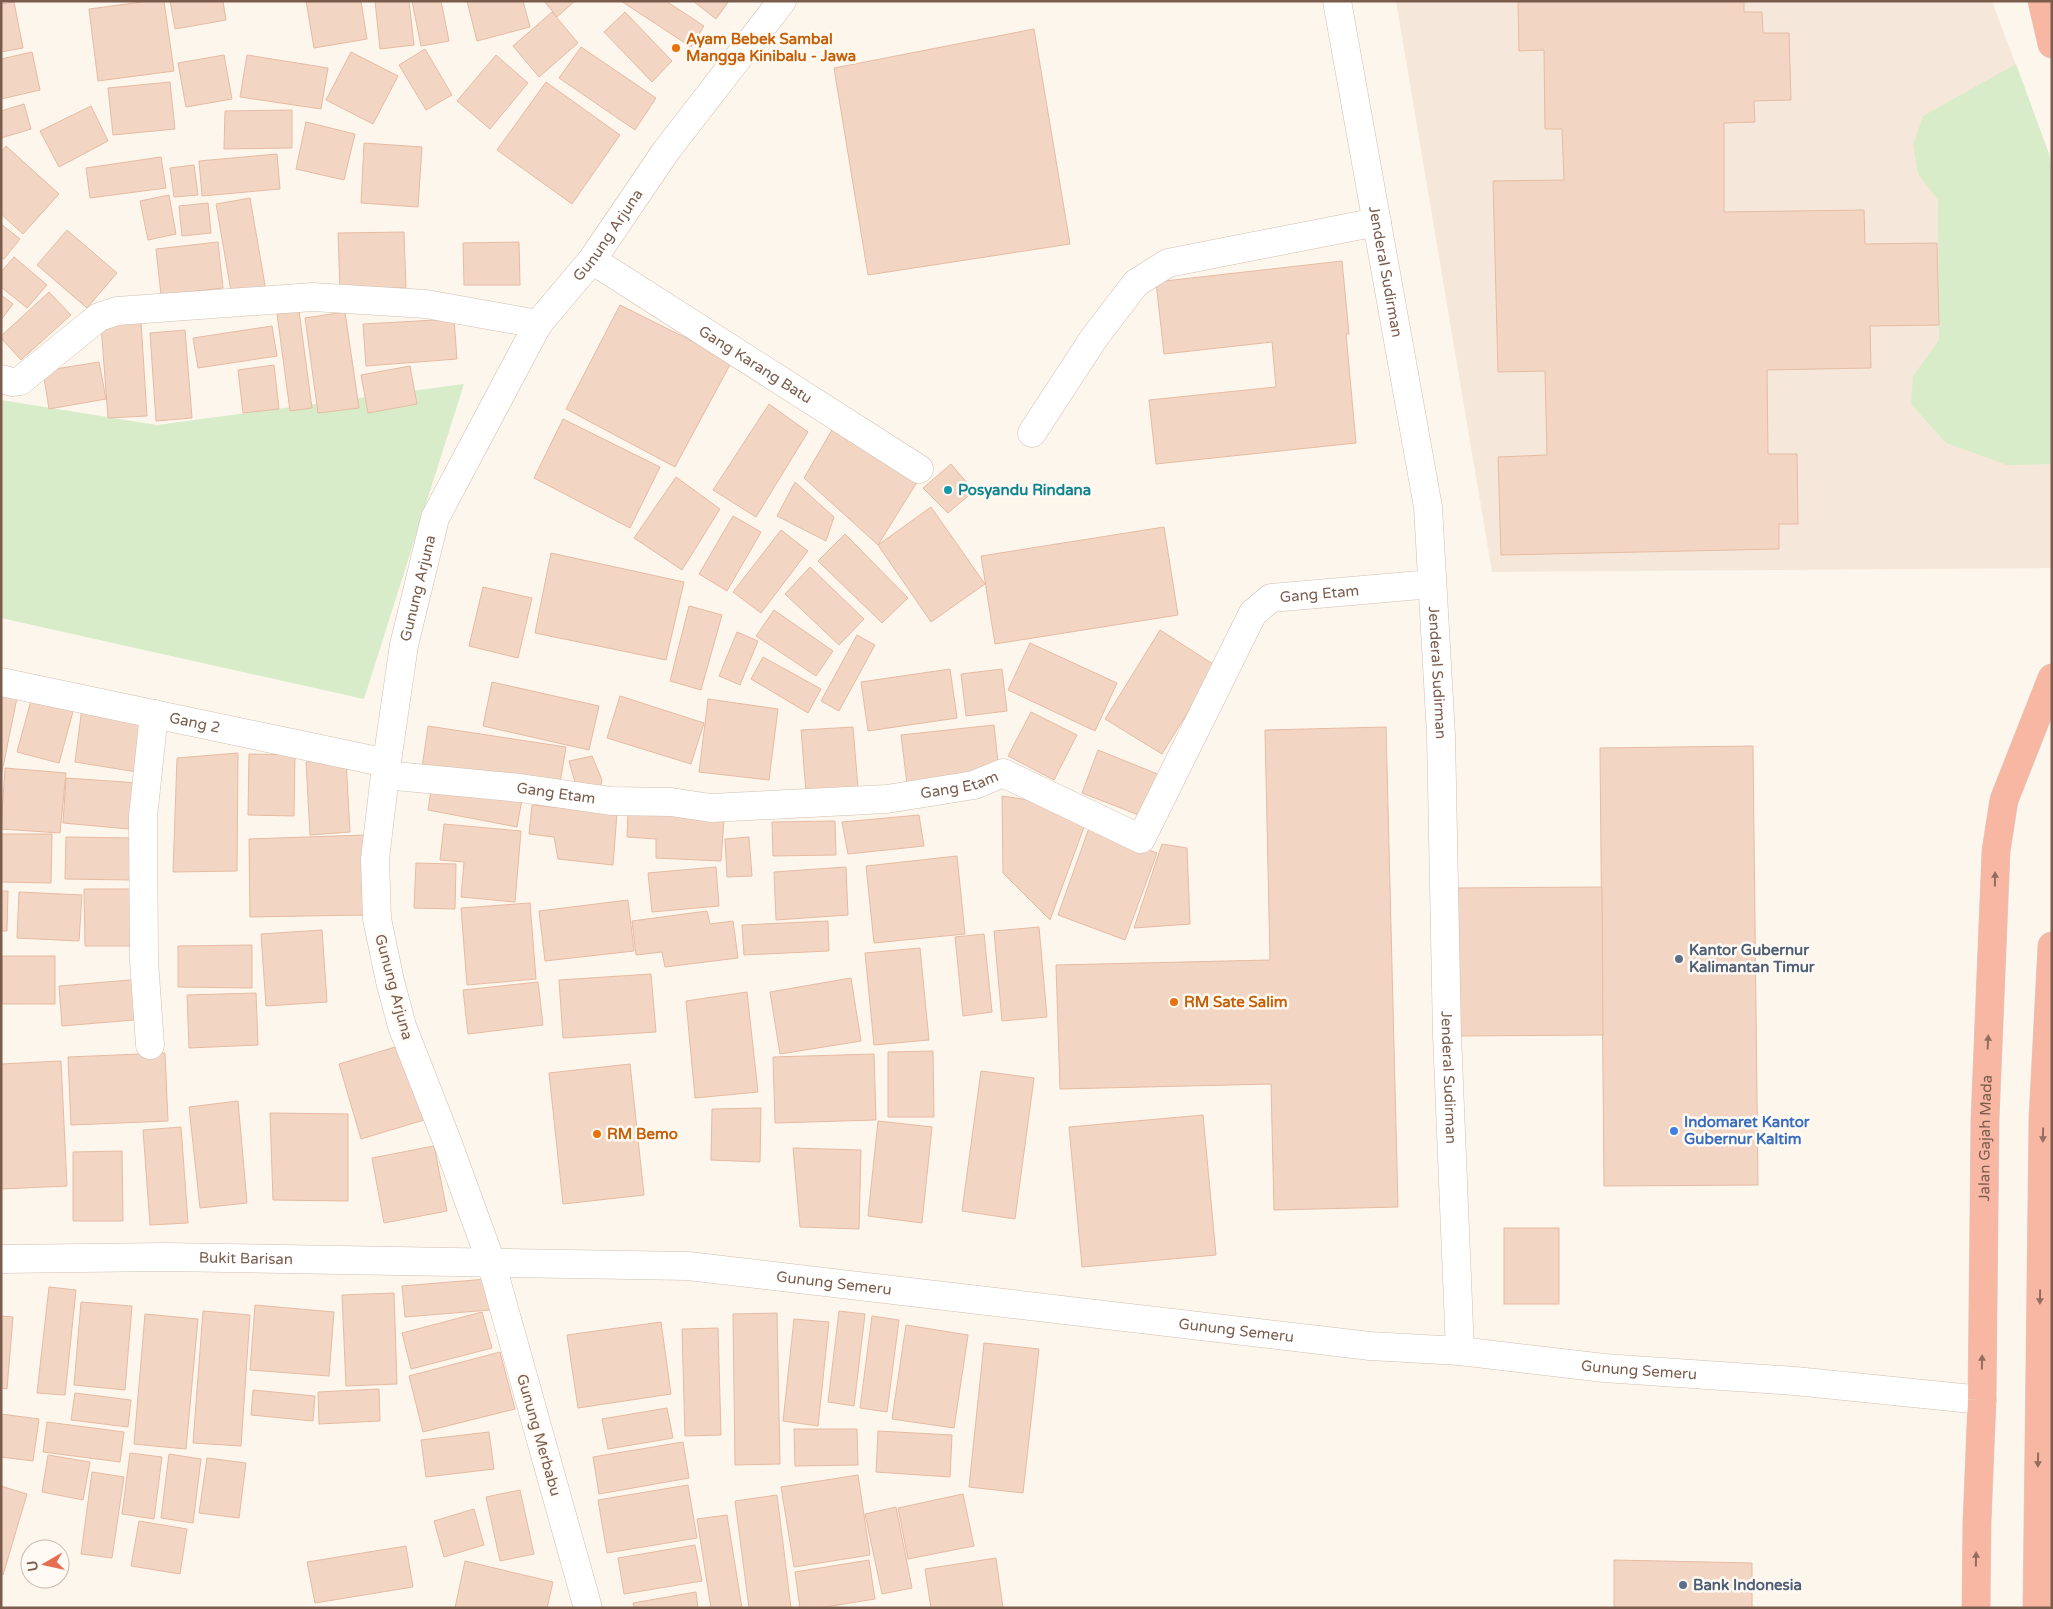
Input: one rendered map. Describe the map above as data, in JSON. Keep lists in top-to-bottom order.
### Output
{
  "streets": {
    "highway": ["Jalan Gajah Mada"],
    "street": [
      "Gunung Arjuna",
      "Jenderal Sudirman",
      "Gang Karang Batu",
      "Gang Etam",
      "Gang 2",
      "Bukit Barisan",
      "Gunung Semeru",
      "Gunung Merbabu"
    ]
  },
  "crossings": [
    ["Gunung Arjuna", "Gang Karang Batu"],
    ["Gunung Arjuna", "Gang Etam"],
    ["Gunung Arjuna", "Gang 2"],
    ["Gunung Arjuna", "Bukit Barisan"],
    ["Gunung Arjuna", "Gunung Semeru"],
    ["Gunung Arjuna", "Gunung Merbabu"],
    ["Jenderal Sudirman", "Gang Etam"],
    ["Jenderal Sudirman", "Gunung Semeru"],
    ["Gang Etam", "Gang 2"],
    ["Jalan Gajah Mada", "Gunung Semeru"],
    ["Bukit Barisan", "Gunung Semeru"],
    ["Bukit Barisan", "Gunung Merbabu"],
    ["Gunung Semeru", "Gunung Merbabu"]
  ],
  "places": [
    "Ayam Bebek Sambal Mangga Kinibalu - Jawa",
    "Posyandu Rindana",
    "Kantor Gubernur Kalimantan Timur",
    "RM Sate Salim",
    "Indomaret Kantor Gubernur Kaltim",
    "RM Bemo",
    "Bank Indonesia"
  ],
  "north": "left"
}
